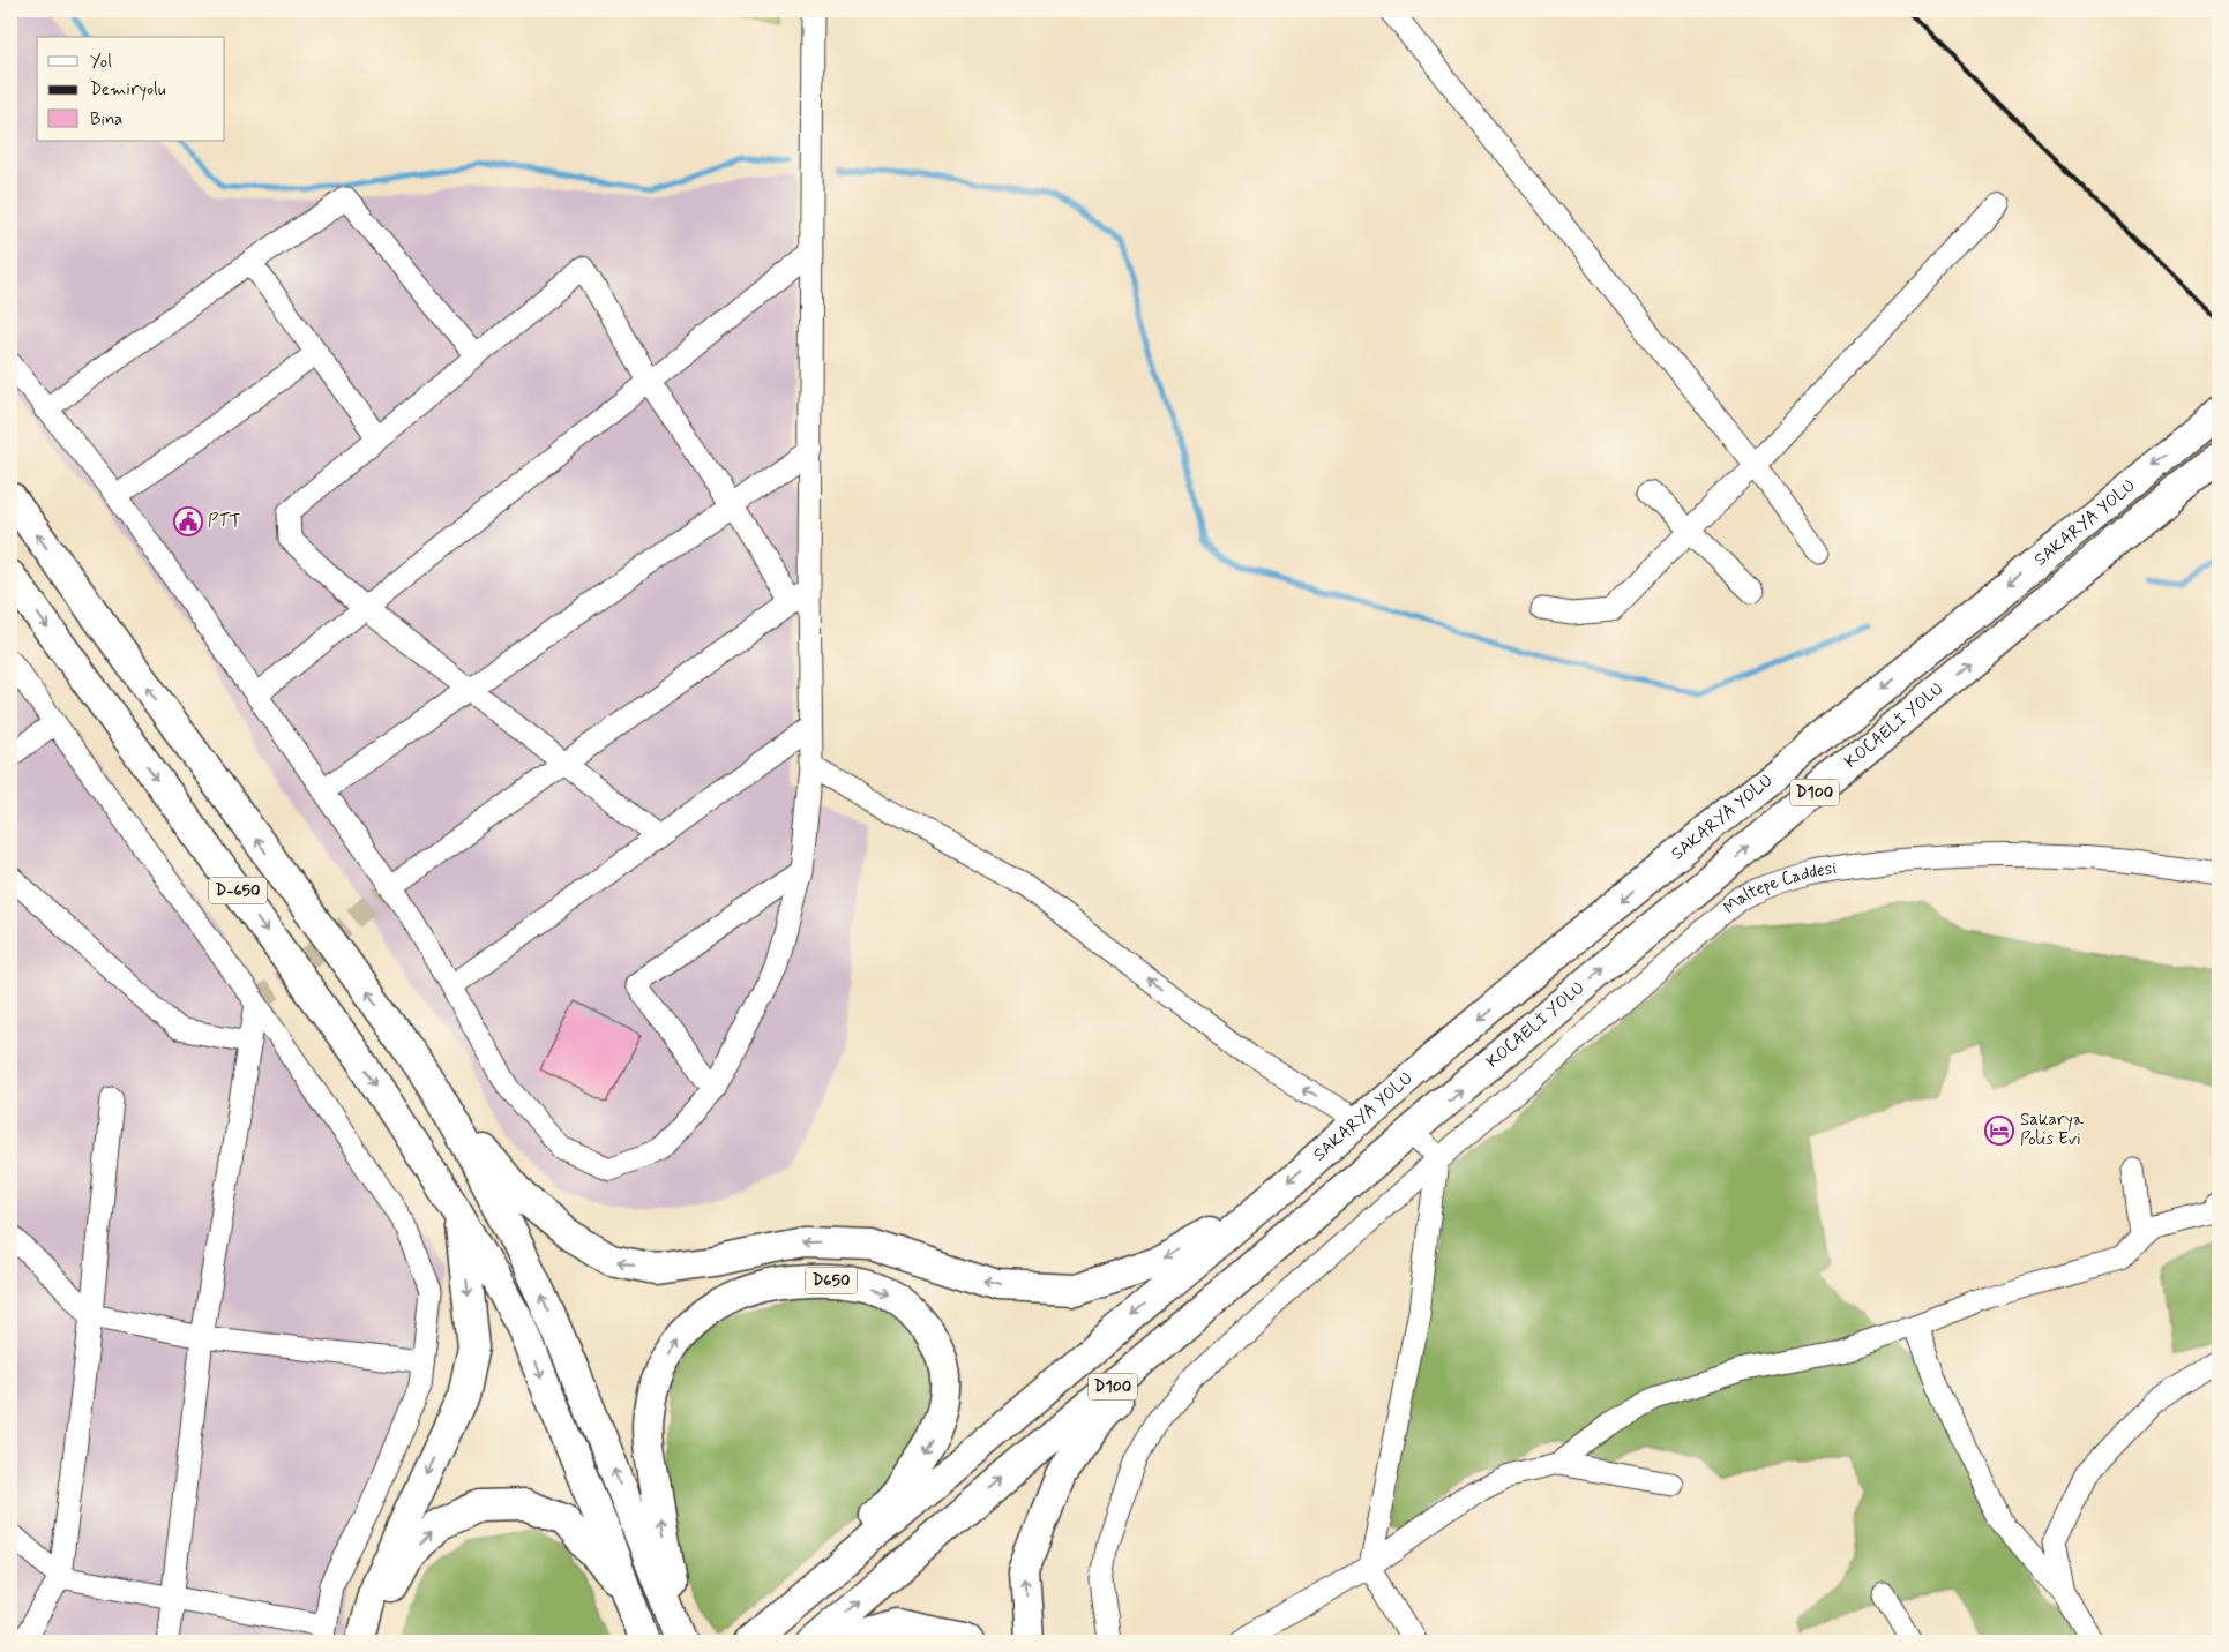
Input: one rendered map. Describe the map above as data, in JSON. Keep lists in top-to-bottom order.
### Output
{
  "streets": {
    "highway": [
      "SAKARYA YOLU",
      "KOCAELİ YOLU",
      "D100",
      "D-650",
      "D650"
    ],
    "street": ["Maltepe Caddesi"]
  },
  "crossings": [
    ["SAKARYA YOLU", "D100"],
    ["SAKARYA YOLU", "D650"],
    ["KOCAELİ YOLU", "D100"],
    ["D100", "D650"],
    ["D-650", "D650"]
  ],
  "one_way": ["SAKARYA YOLU", "KOCAELİ YOLU"],
  "places": {
    "public building": ["PTT"],
    "hotel": ["Sakarya Polis Evi"]
  },
  "legend": ["Yol", "Demiryolu", "Bina"]
}
